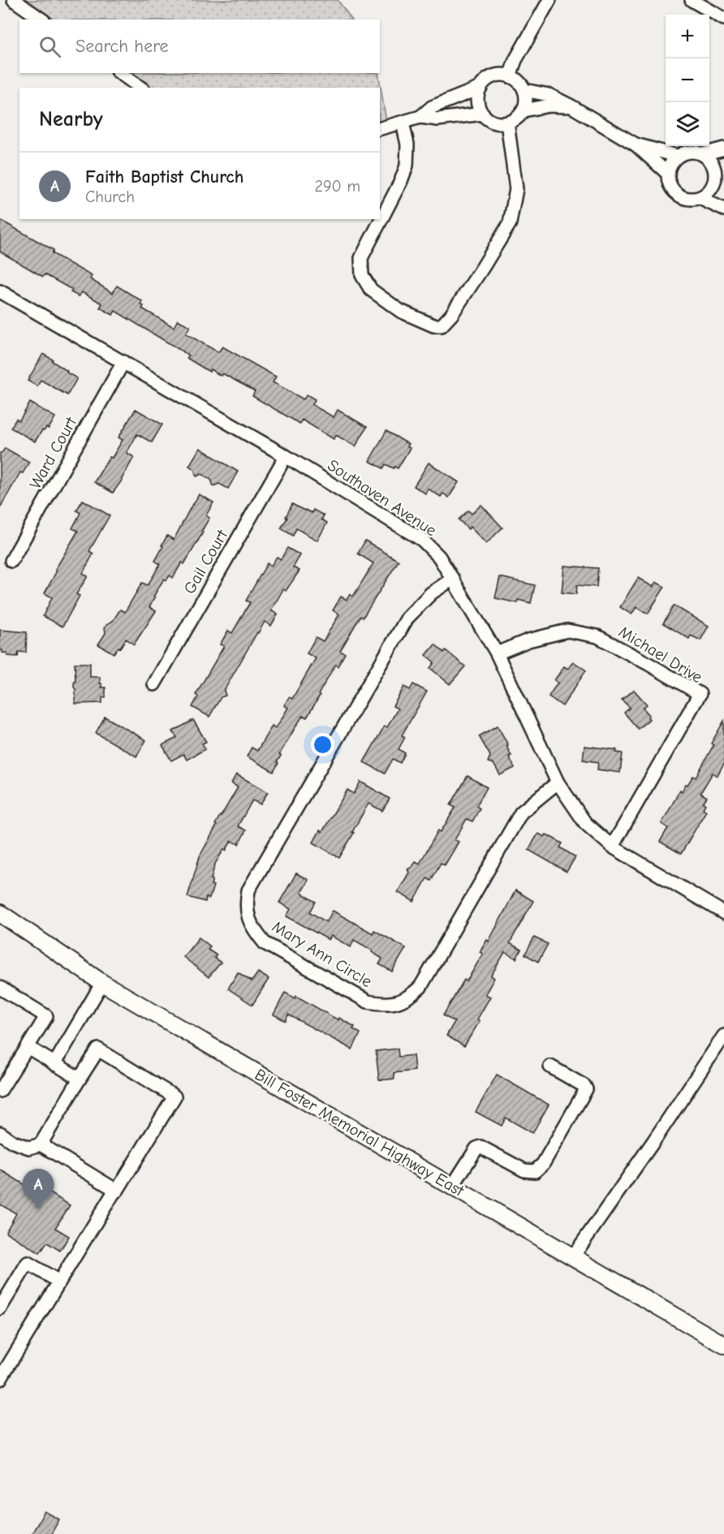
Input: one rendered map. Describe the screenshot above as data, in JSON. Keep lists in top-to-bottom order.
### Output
{
  "streets": {
    "main road": ["Bill Foster Memorial Highway East"],
    "street": [
      "Ward Court",
      "Southaven Avenue",
      "Gail Court",
      "Michael Drive",
      "Mary Ann Circle"
    ]
  },
  "crossings": [
    ["Ward Court", "Southaven Avenue"],
    ["Southaven Avenue", "Gail Court"],
    ["Southaven Avenue", "Michael Drive"],
    ["Southaven Avenue", "Mary Ann Circle"]
  ],
  "page": {
    "map_buttons": ["+", "−"],
    "search": "Search here",
    "heading": "Nearby",
    "list": [
      {
        "mark": "A",
        "name": "Faith Baptist Church",
        "note": "Church",
        "value": "290 m"
      }
    ],
    "pins": "A"
  }
}
